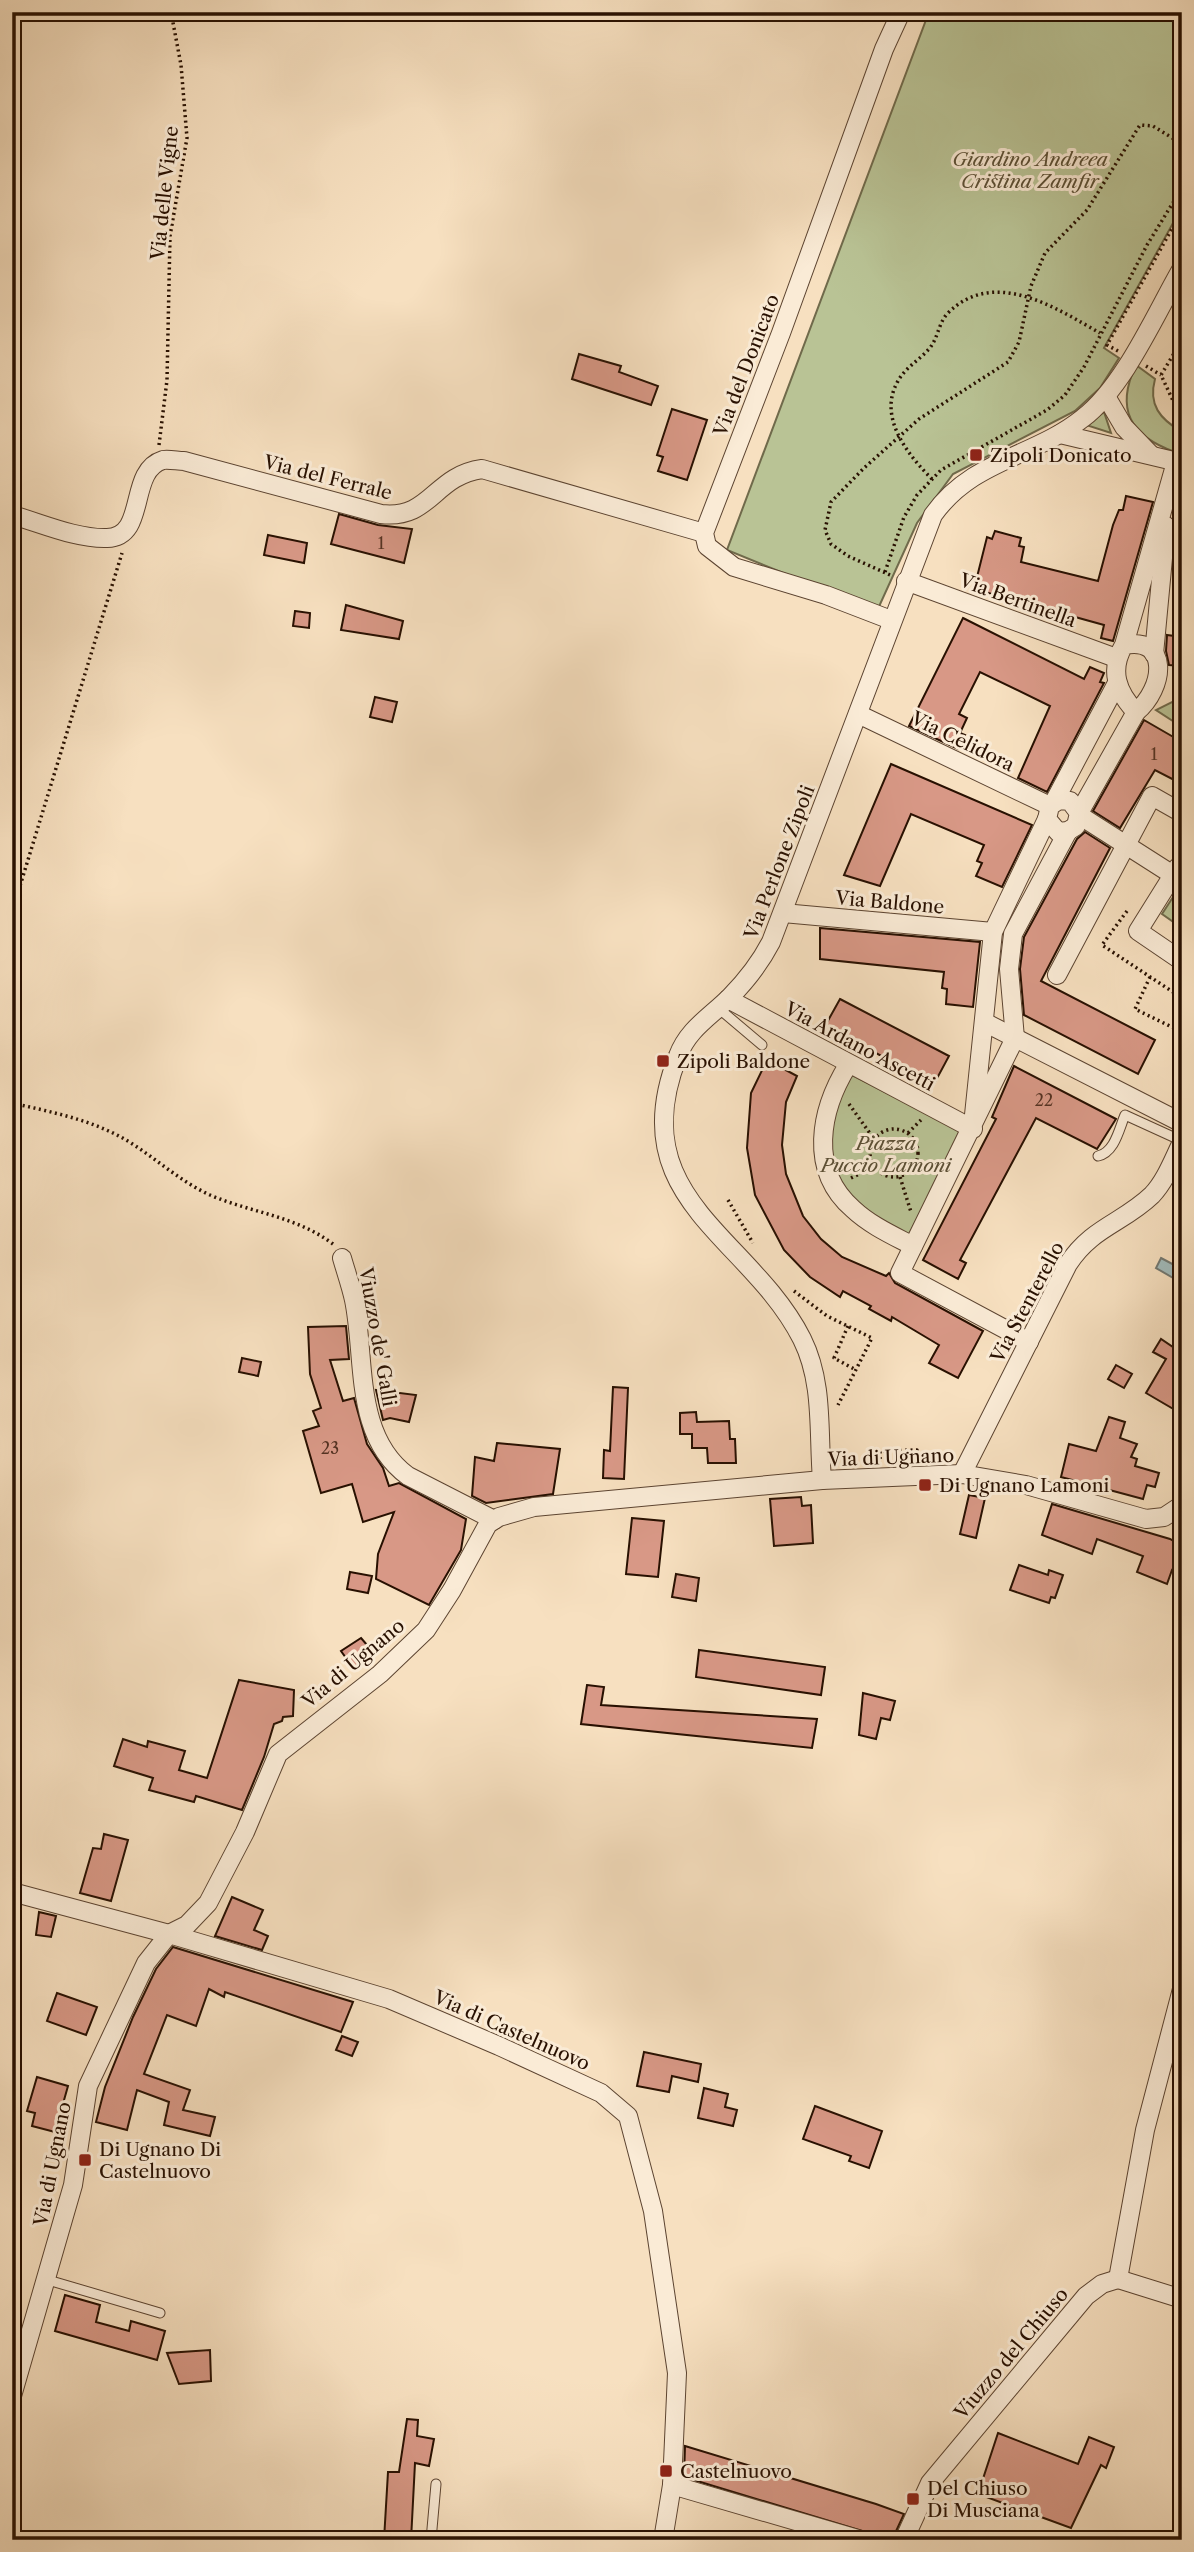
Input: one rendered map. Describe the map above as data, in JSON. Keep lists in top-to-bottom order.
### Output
{
  "streets": {
    "street": [
      "Via del Donicato",
      "Via del Ferrale",
      "Via Bertinella",
      "Via Celidora",
      "Via Perlone Zipoli",
      "Via Baldone",
      "Via Ardano Ascetti",
      "Via Stenterello",
      "Viuzzo de' Galli",
      "Via di Ugnano",
      "Via di Castelnuovo",
      "Viuzzo del Chiuso"
    ],
    "path": ["Via delle Vigne"]
  },
  "crossings": [
    ["Via delle Vigne", "Via del Ferrale"],
    ["Via del Donicato", "Via del Ferrale"],
    ["Via Bertinella", "Via Perlone Zipoli"],
    ["Via Celidora", "Via Perlone Zipoli"],
    ["Via Perlone Zipoli", "Via Baldone"],
    ["Via Perlone Zipoli", "Via Ardano Ascetti"],
    ["Via Perlone Zipoli", "Via di Ugnano"],
    ["Via Stenterello", "Via di Ugnano"],
    ["Viuzzo de' Galli", "Via di Ugnano"],
    ["Via di Ugnano", "Via di Castelnuovo"]
  ],
  "parks": ["Giardino Andreea Cristina Zamfir", "Piazza Puccio Lamoni"],
  "places": {
    "transit": [
      "Zipoli Donicato",
      "Zipoli Baldone",
      "Di Ugnano Lamoni",
      "Di Ugnano Di Castelnuovo",
      "Castelnuovo",
      "Del Chiuso Di Musciana"
    ]
  },
  "house_numbers": [
    "1",
    "1",
    "22",
    "23"
  ]
}
